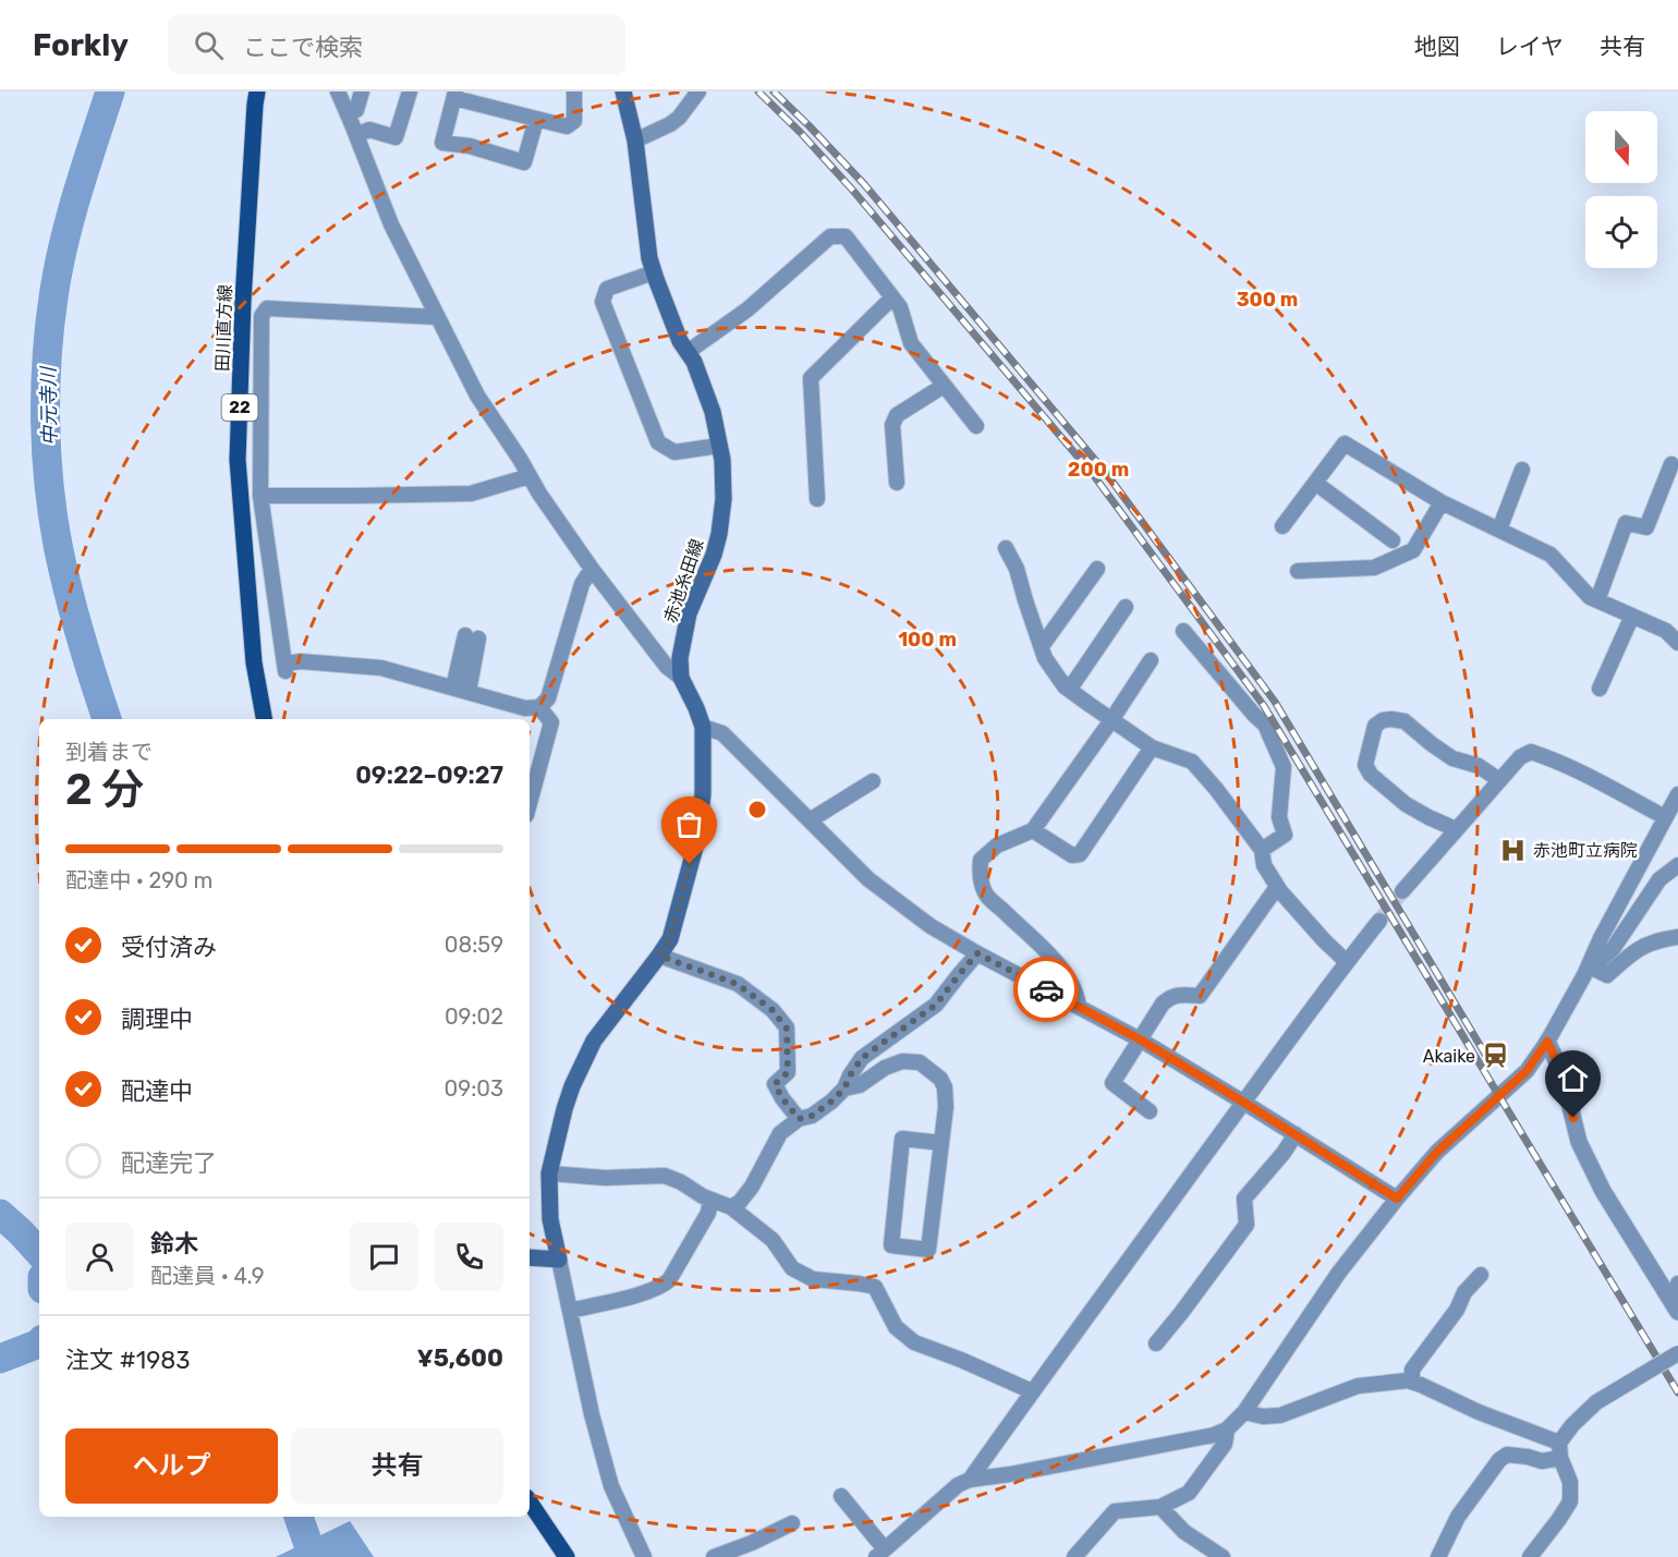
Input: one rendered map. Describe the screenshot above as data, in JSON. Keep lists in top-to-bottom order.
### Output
{
  "streets": {
    "main road": ["田川直方線", "22", "赤池糸田線"]
  },
  "water": ["中元寺川"],
  "places": {
    "hospital": ["赤池町立病院"],
    "station": ["Akaike"]
  },
  "north": "bottom",
  "page": {
    "header": "Forkly",
    "search": "ここで検索",
    "nav": ["地図", "レイヤ", "共有"],
    "heading": ["2 分", "到着まで", "09:22–09:27"],
    "panel": [
      "鈴木",
      "配達員 · 4.9",
      "注文 #1983",
      "¥5,600"
    ],
    "bar": "配達中 · 290 m",
    "list": [
      ["受付済み", "08:59"],
      ["調理中", "09:02"],
      ["配達中", "09:03"],
      "配達完了"
    ],
    "buttons": ["ヘルプ", "共有"]
  },
  "rings": ["300 m", "200 m", "100 m"]
}
